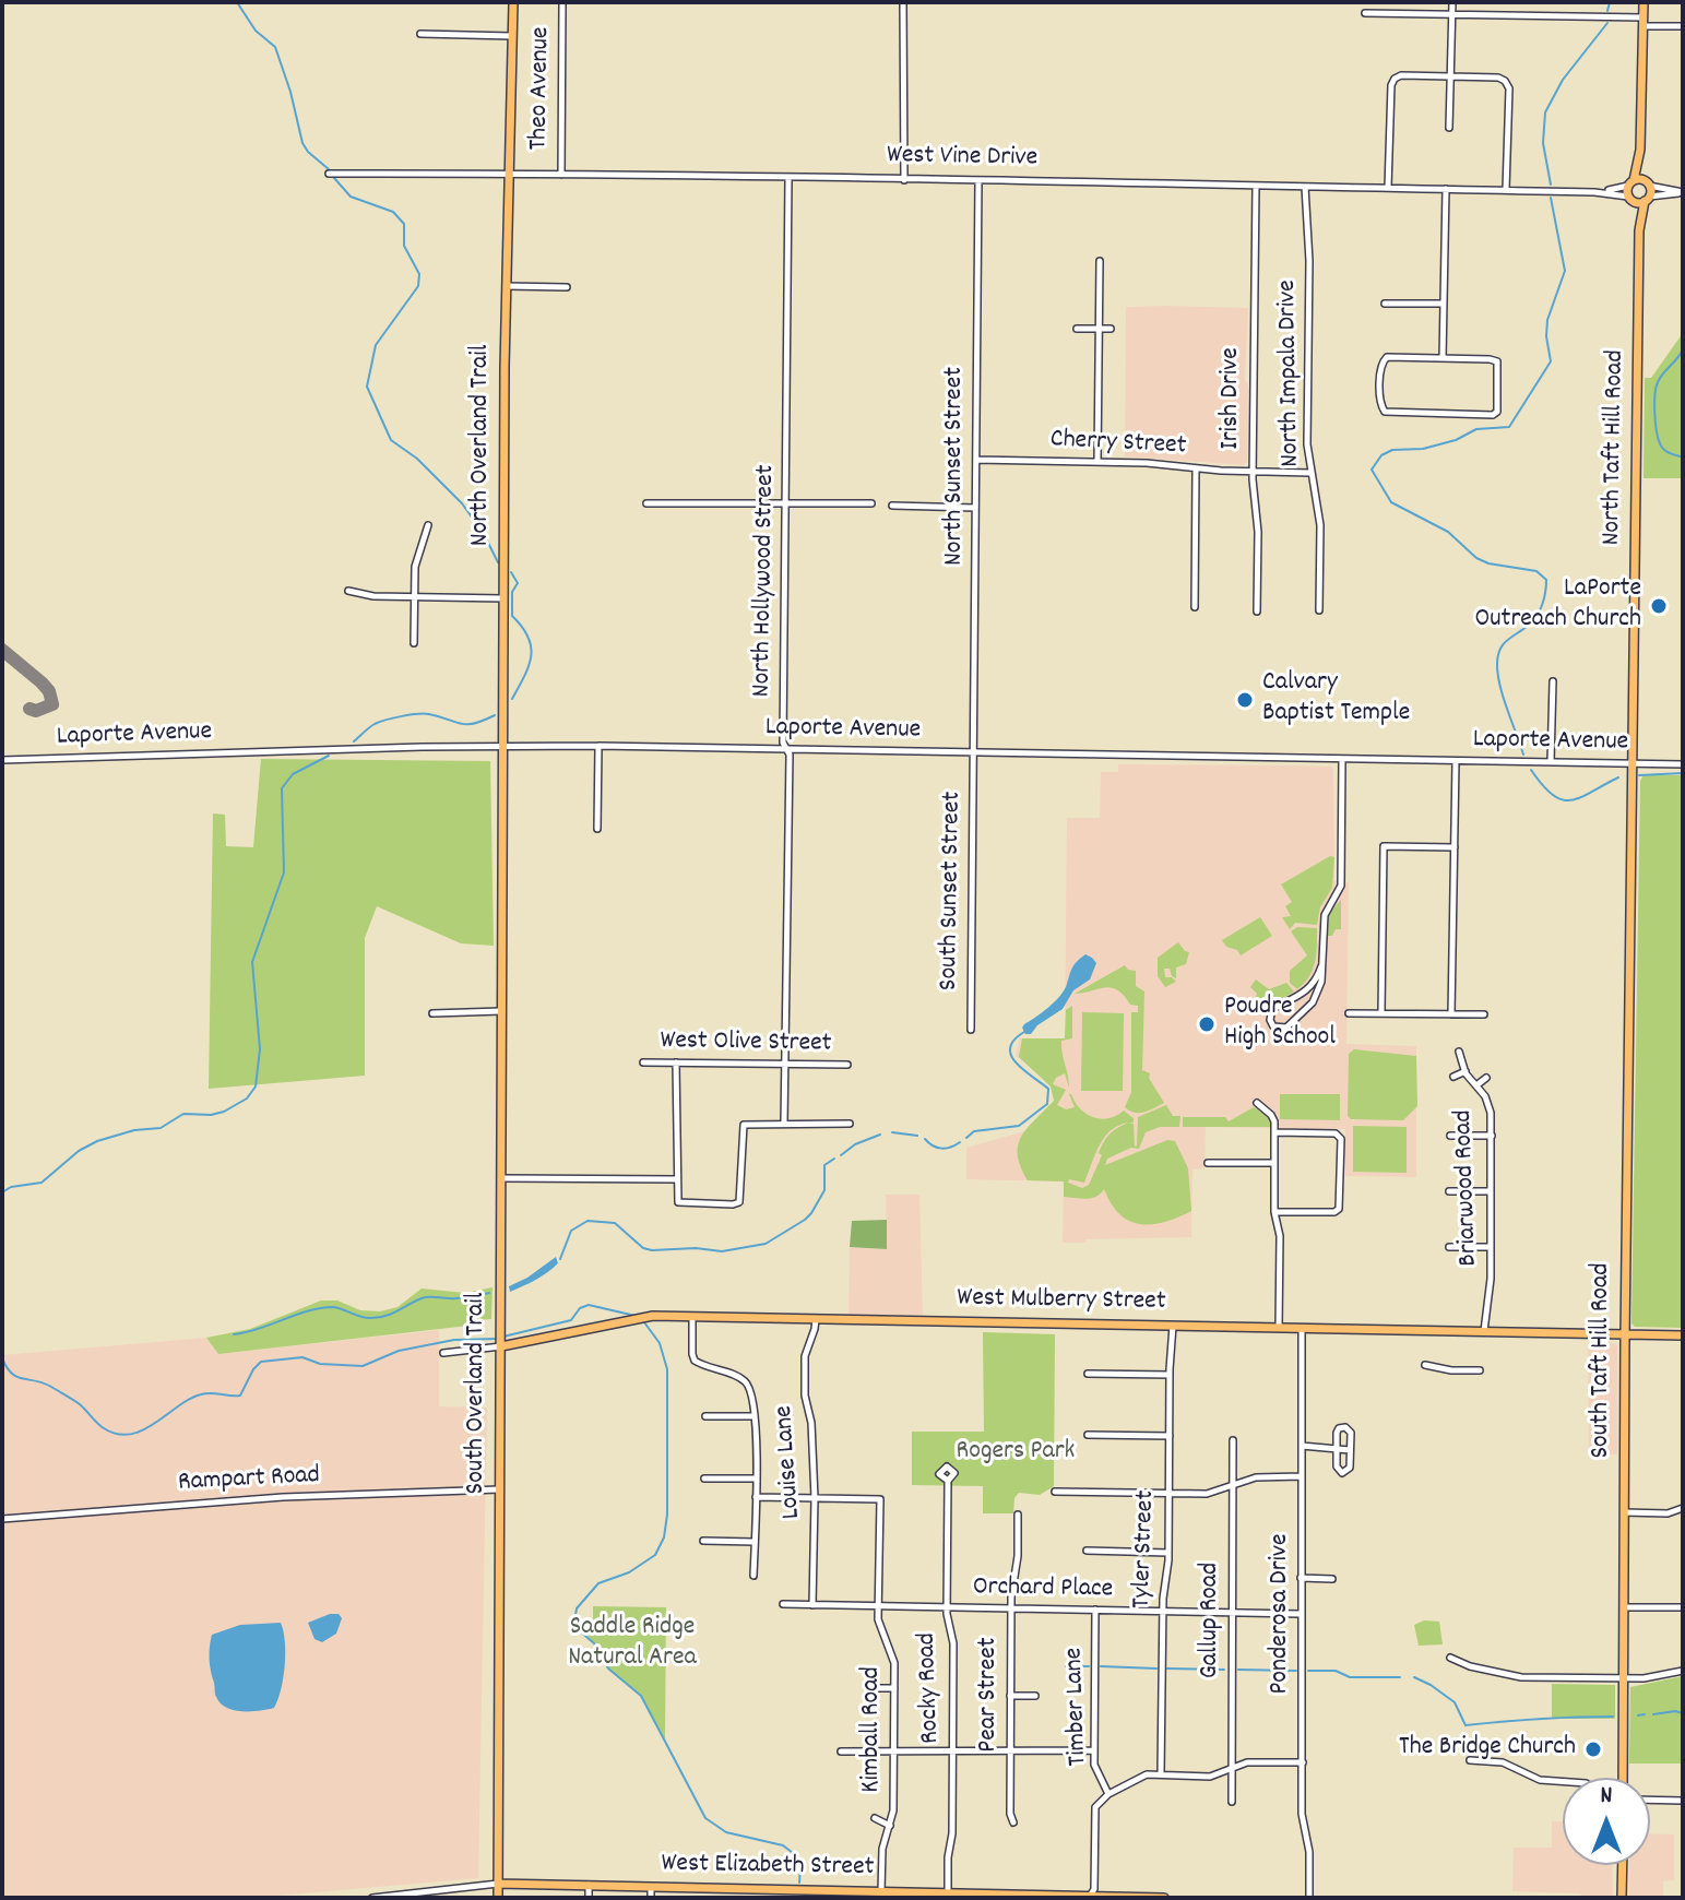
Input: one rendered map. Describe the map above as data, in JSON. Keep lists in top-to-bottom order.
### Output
{
  "streets": {
    "main road": [
      "West Vine Drive",
      "North Overland Trail",
      "North Taft Hill Road",
      "West Mulberry Street",
      "South Taft Hill Road",
      "South Overland Trail",
      "West Elizabeth Street"
    ],
    "street": [
      "Theo Avenue",
      "North Impala Drive",
      "Irish Drive",
      "Cherry Street",
      "North Sunset Street",
      "North Hollywood Street",
      "Laporte Avenue",
      "South Sunset Street",
      "West Olive Street",
      "Briarwood Road",
      "Louise Lane",
      "Rampart Road",
      "Tyler Street",
      "Orchard Place",
      "Ponderosa Drive",
      "Gallup Road",
      "Rocky Road",
      "Pear Street",
      "Timber Lane",
      "Kimball Road"
    ]
  },
  "crossings": [
    ["Theo Avenue", "West Vine Drive"],
    ["West Vine Drive", "North Impala Drive"],
    ["West Vine Drive", "Irish Drive"],
    ["West Vine Drive", "North Overland Trail"],
    ["West Vine Drive", "North Taft Hill Road"],
    ["West Vine Drive", "North Sunset Street"],
    ["West Vine Drive", "North Hollywood Street"],
    ["North Impala Drive", "Cherry Street"],
    ["Irish Drive", "Cherry Street"],
    ["Cherry Street", "North Sunset Street"],
    ["North Overland Trail", "Laporte Avenue"],
    ["North Overland Trail", "South Overland Trail"],
    ["North Taft Hill Road", "Laporte Avenue"],
    ["North Taft Hill Road", "South Taft Hill Road"],
    ["North Sunset Street", "Laporte Avenue"],
    ["North Sunset Street", "South Sunset Street"],
    ["North Hollywood Street", "Laporte Avenue"],
    ["North Hollywood Street", "West Olive Street"],
    ["Laporte Avenue", "South Sunset Street"],
    ["Briarwood Road", "West Mulberry Street"],
    ["West Mulberry Street", "South Taft Hill Road"],
    ["West Mulberry Street", "South Overland Trail"],
    ["West Mulberry Street", "Louise Lane"],
    ["West Mulberry Street", "Tyler Street"],
    ["West Mulberry Street", "Ponderosa Drive"],
    ["South Overland Trail", "Rampart Road"],
    ["South Overland Trail", "West Elizabeth Street"],
    ["Louise Lane", "Orchard Place"],
    ["Louise Lane", "Kimball Road"],
    ["Tyler Street", "Orchard Place"],
    ["Orchard Place", "Ponderosa Drive"],
    ["Orchard Place", "Gallup Road"],
    ["Orchard Place", "Rocky Road"],
    ["Orchard Place", "Pear Street"],
    ["Orchard Place", "Timber Lane"],
    ["Orchard Place", "Kimball Road"],
    ["Rocky Road", "West Elizabeth Street"],
    ["Timber Lane", "West Elizabeth Street"],
    ["Kimball Road", "West Elizabeth Street"]
  ],
  "parks": ["Rogers Park", "Saddle Ridge Natural Area"],
  "places": [
    "LaPorte Outreach Church",
    "Calvary Baptist Temple",
    "Poudre High School",
    "The Bridge Church"
  ],
  "north": "top"
}
